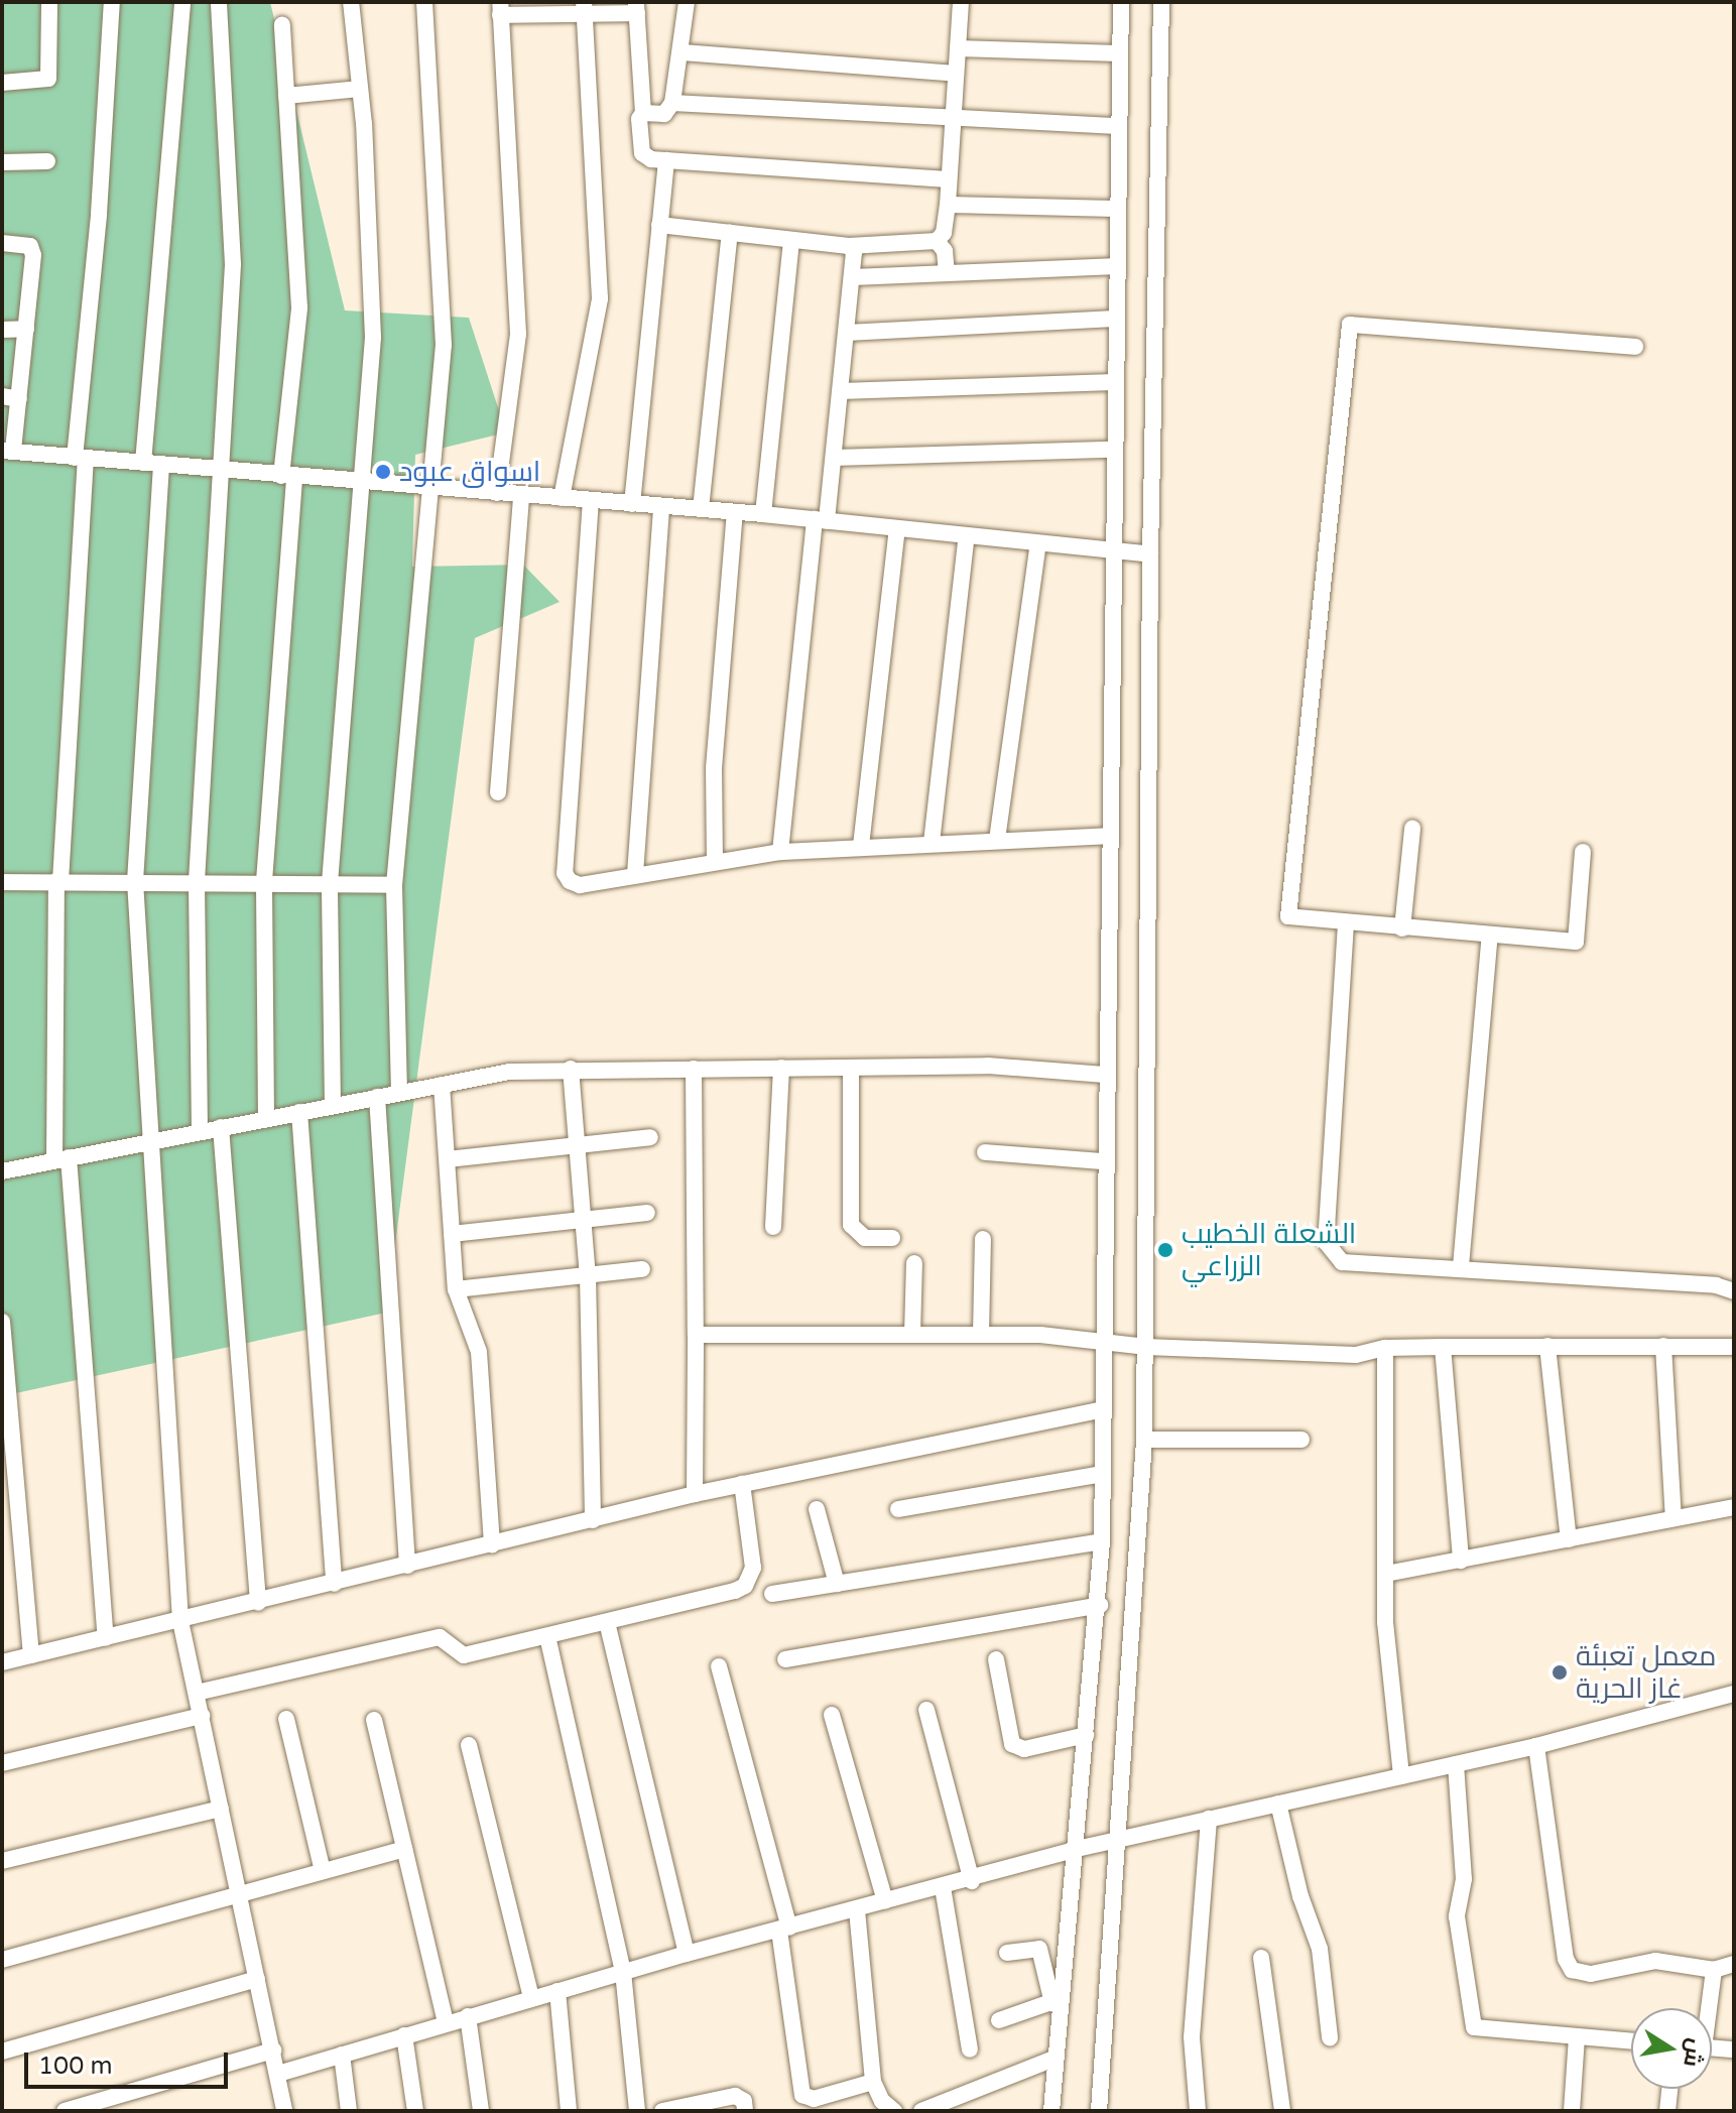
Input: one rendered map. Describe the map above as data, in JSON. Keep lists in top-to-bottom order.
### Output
{
  "places": ["اسواق عبود", "الشعلة الخطيب الزراعي", "معمل تعبئة غاز الحرية"],
  "scale_bar": "100 m",
  "north": "right"
}
